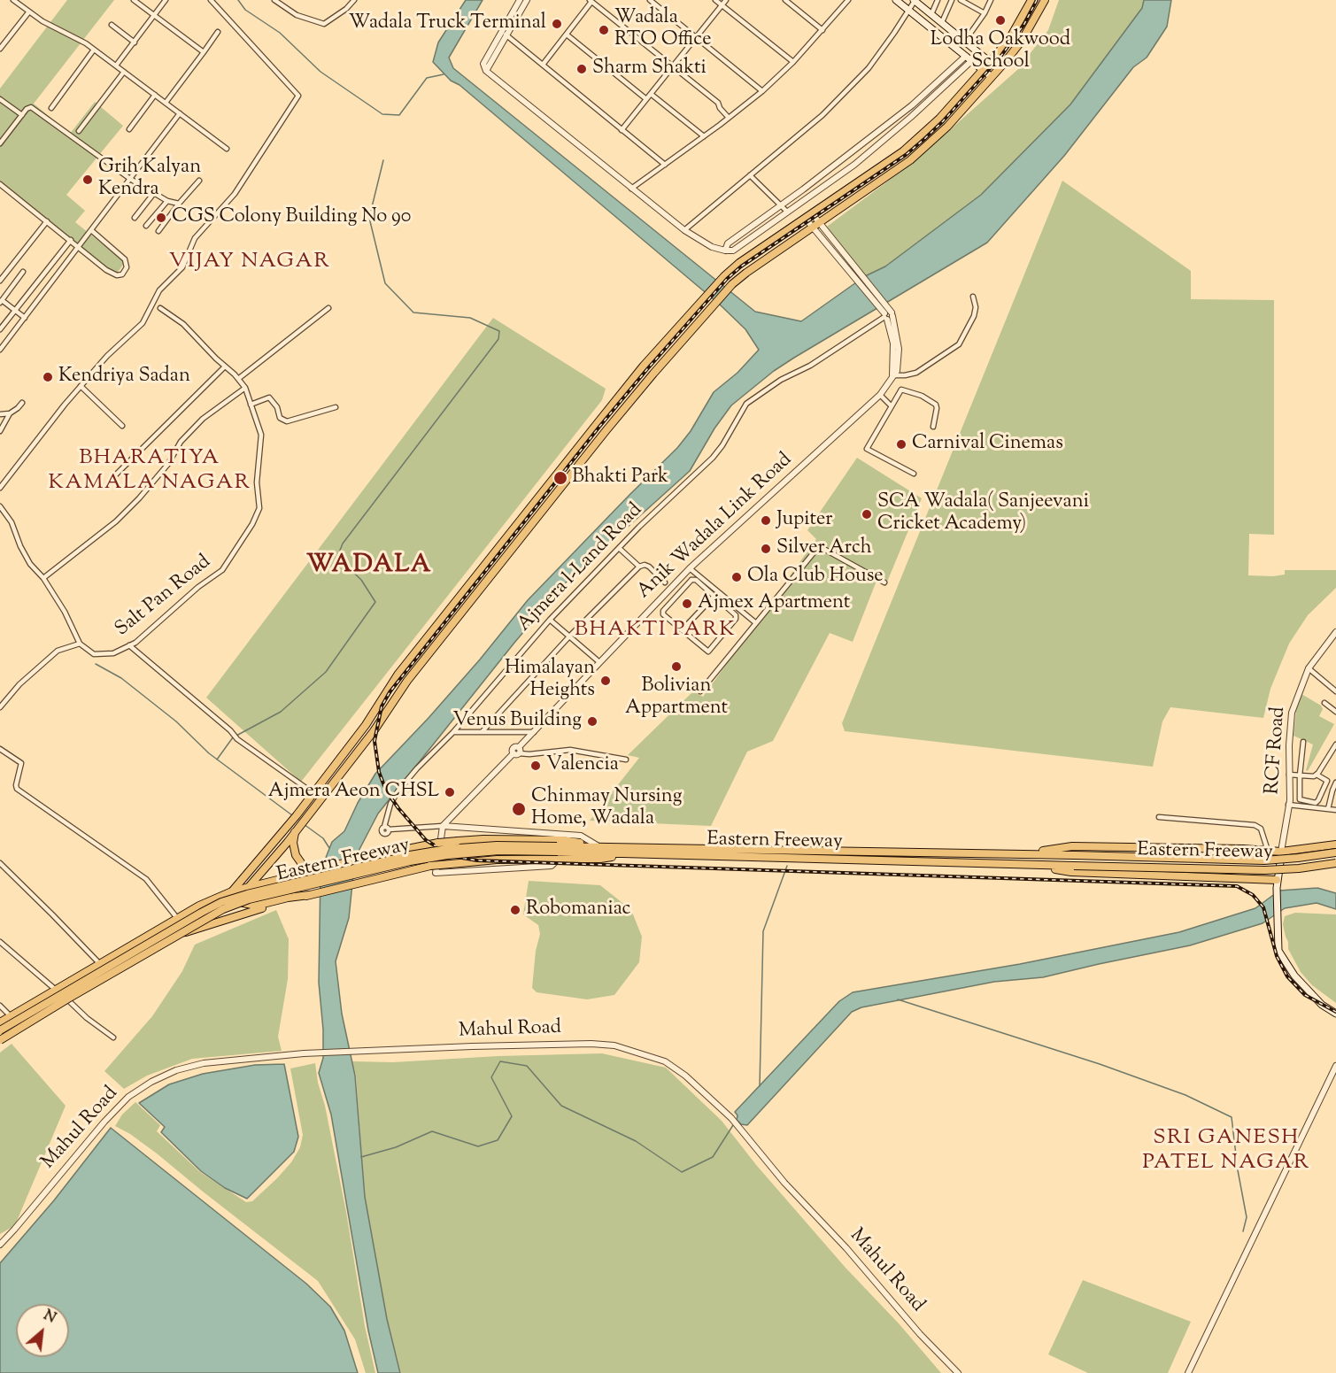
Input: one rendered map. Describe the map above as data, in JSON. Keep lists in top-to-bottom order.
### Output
{
  "streets": {
    "highway": ["Eastern Freeway"],
    "street": [
      "Anik Wadala Link Road",
      "Ajmera l-Land Road",
      "Salt Pan Road",
      "RCF Road",
      "Mahul Road"
    ]
  },
  "crossings": [
    ["Anik Wadala Link Road", "Ajmera l-Land Road"]
  ],
  "districts": [
    "VIJAY NAGAR",
    "BHARATIYA KAMALA NAGAR",
    "WADALA",
    "BHAKTI PARK",
    "SRI GANESH PATEL NAGAR"
  ],
  "places": [
    "Lodha Oakwood School",
    "Wadala Truck Terminal",
    "Wadala RTO Office",
    "Sharm Shakti",
    "Grih Kalyan Kendra",
    "CGS Colony Building No 90",
    "Kendriya Sadan",
    "Carnival Cinemas",
    "Bhakti Park",
    "SCA Wadala( Sanjeevani Cricket Academy)",
    "Jupiter",
    "Silver Arch",
    "Ola Club House",
    "Ajmex Apartment",
    "Bolivian Appartment",
    "Himalayan Heights",
    "Venus Building",
    "Valencia",
    "Ajmera Aeon CHSL",
    "Chinmay Nursing Home, Wadala",
    "Robomaniac"
  ],
  "north": "top right"
}
